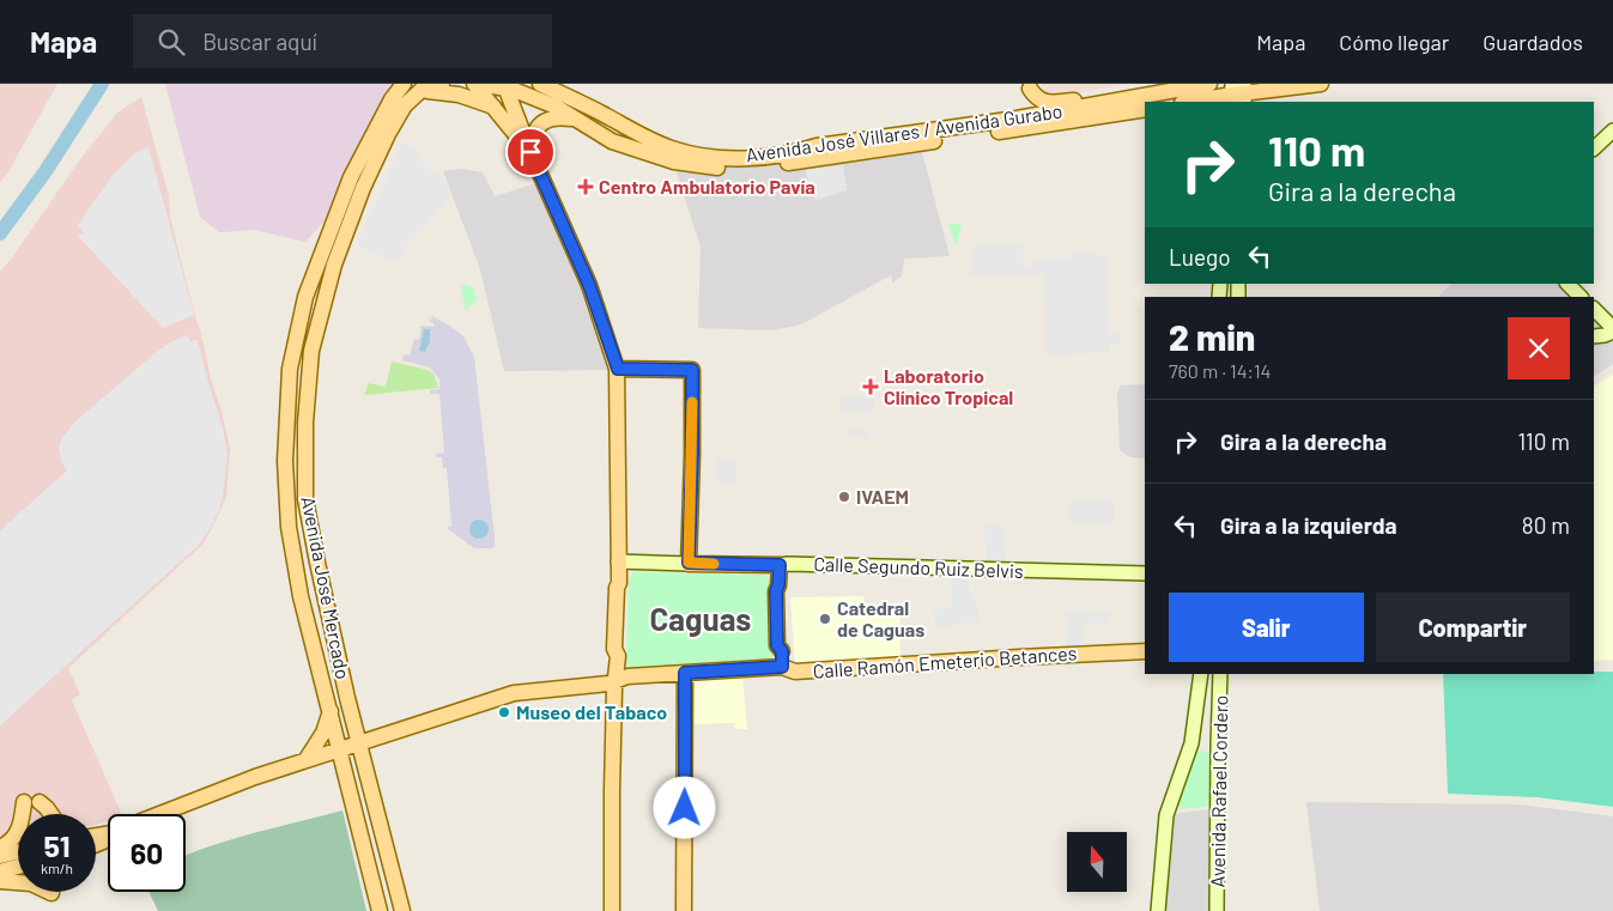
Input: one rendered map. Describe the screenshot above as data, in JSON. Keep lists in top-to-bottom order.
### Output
{
  "streets": {
    "main road": [
      "Avenida José Villares / Avenida Gurabo",
      "Calle Segundo Ruiz Belvis",
      "Avenida José Mercado",
      "Calle Ramón Emeterio Betances"
    ],
    "street": ["Avenida Rafael Cordero"]
  },
  "crossings": [
    ["Avenida José Mercado", "Calle Ramón Emeterio Betances"]
  ],
  "districts": ["Caguas"],
  "places": {
    "health": ["Centro Ambulatorio Pavía", "Laboratorio Clínico Tropical"],
    "other": ["IVAEM", "Catedral de Caguas", "Museo del Tabaco"]
  },
  "north": "top",
  "page": {
    "header": "Mapa",
    "search": "Buscar aquí",
    "nav": ["Mapa", "Cómo llegar", "Guardados"],
    "turn": ["110 m", "Gira a la derecha"],
    "then": "Luego",
    "heading": ["2 min", "760 m · 14:14"],
    "list": [
      {
        "name": "Gira a la derecha",
        "value": "110 m"
      },
      {
        "name": "Gira a la izquierda",
        "value": "80 m"
      }
    ],
    "buttons": ["Salir", "Compartir"],
    "speed": "51 km/h",
    "limit": "60"
  }
}
